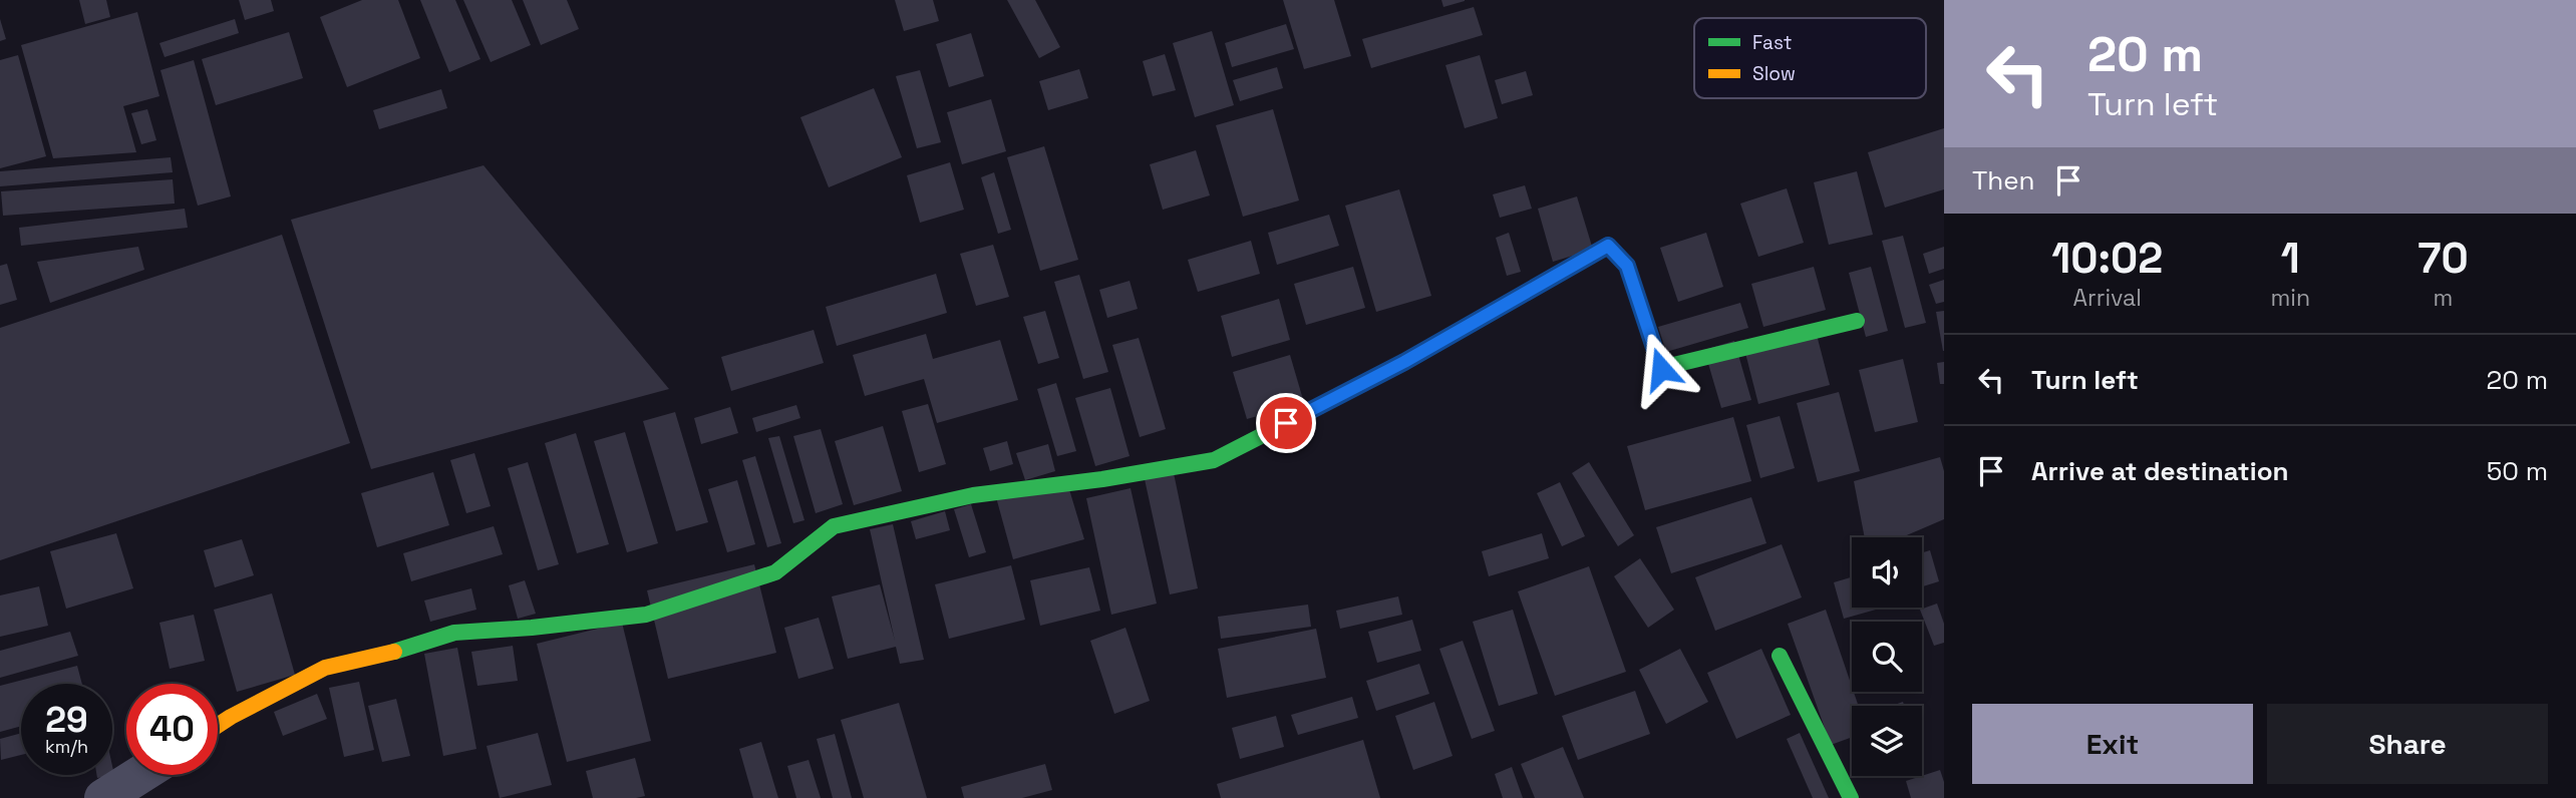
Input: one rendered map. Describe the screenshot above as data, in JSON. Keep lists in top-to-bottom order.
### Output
{
  "legend": ["Fast", "Slow"],
  "page": {
    "turn": ["20 m", "Turn left"],
    "then": "Then",
    "eta": [
      "10:02",
      "Arrival",
      "1",
      "min",
      "70",
      "m"
    ],
    "list": [
      {
        "name": "Turn left",
        "value": "20 m"
      },
      {
        "name": "Arrive at destination",
        "value": "50 m"
      }
    ],
    "speed": "29 km/h",
    "limit": "40",
    "buttons": ["Exit", "Share"]
  }
}
